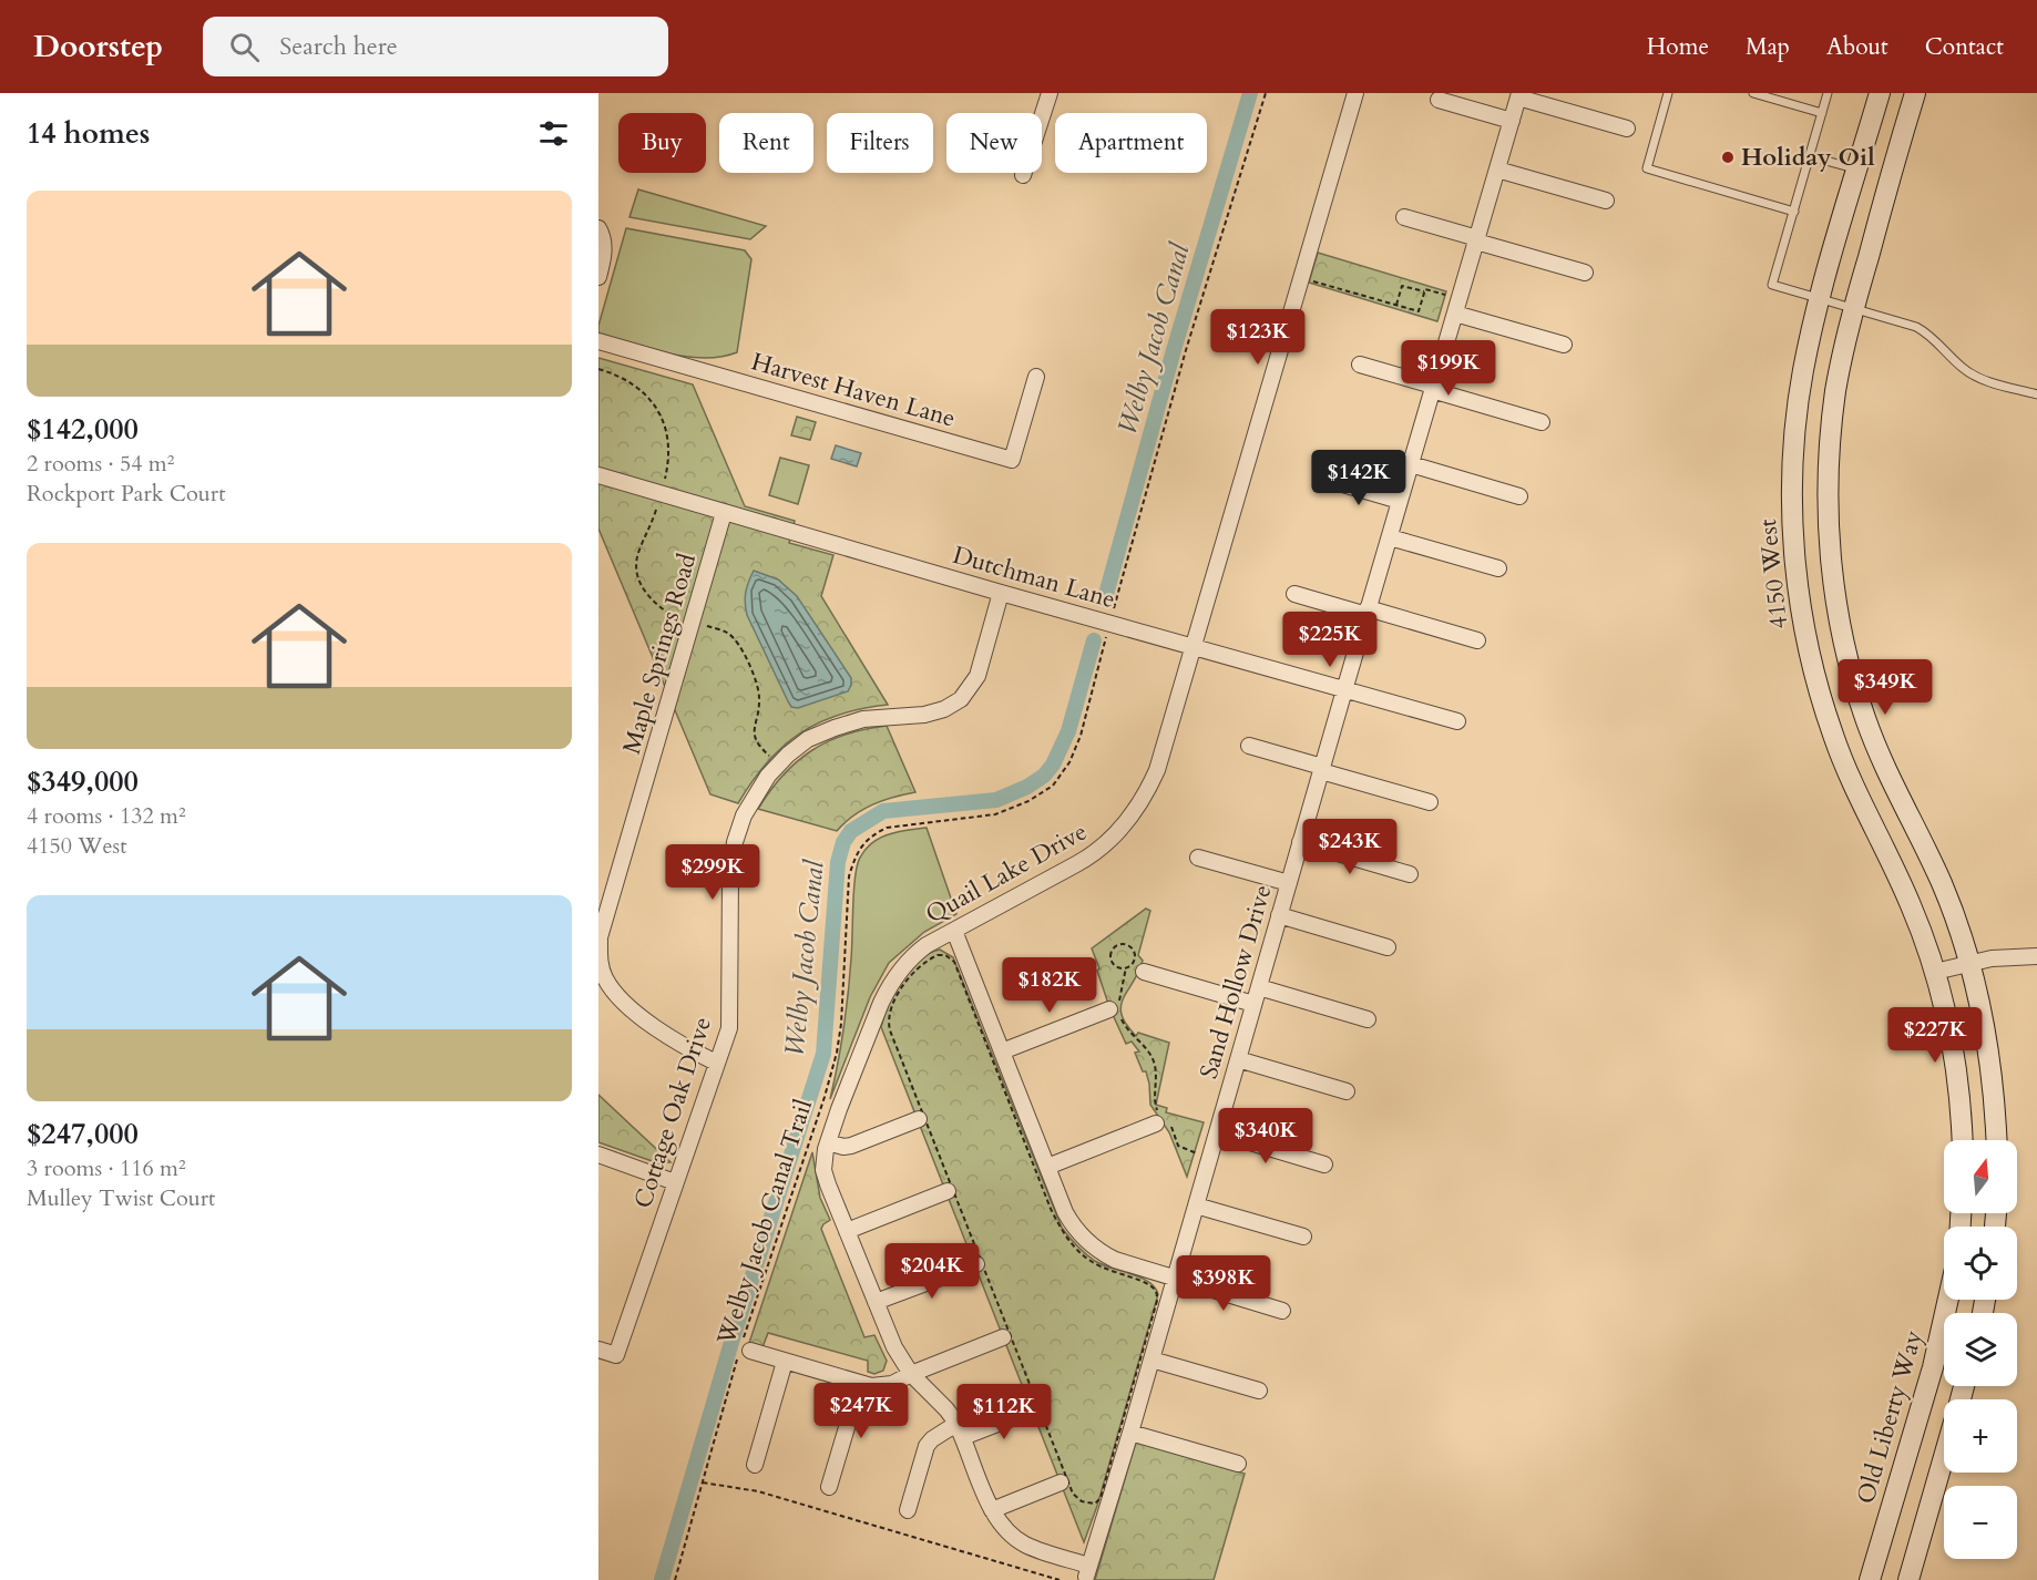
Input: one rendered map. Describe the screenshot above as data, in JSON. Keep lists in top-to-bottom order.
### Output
{
  "streets": {
    "street": [
      "Harvest Haven Lane",
      "4150 West",
      "Dutchman Lane",
      "Maple Springs Road",
      "Quail Lake Drive",
      "Sand Hollow Drive",
      "Cottage Oak Drive",
      "Old Liberty Way"
    ],
    "path": ["Welby Jacob Canal Trail"]
  },
  "crossings": [
    ["Dutchman Lane", "Maple Springs Road"],
    ["Dutchman Lane", "Quail Lake Drive"],
    ["Dutchman Lane", "Sand Hollow Drive"],
    ["Dutchman Lane", "Cottage Oak Drive"],
    ["Dutchman Lane", "Welby Jacob Canal Trail"],
    ["Maple Springs Road", "Cottage Oak Drive"],
    ["Quail Lake Drive", "Sand Hollow Drive"]
  ],
  "water": ["Welby Jacob Canal"],
  "places": ["Holiday Oil"],
  "north": "top",
  "page": {
    "header": "Doorstep",
    "search": "Search here",
    "nav": [
      "Home",
      "Map",
      "About",
      "Contact"
    ],
    "heading": "14 homes",
    "chip": [
      "Buy",
      "Rent",
      "Filters",
      "New",
      "Apartment"
    ],
    "list": [
      {
        "name": "$142,000",
        "note": "2 rooms · 54 m² · Rockport Park Court"
      },
      {
        "name": "$349,000",
        "note": "4 rooms · 132 m² · 4150 West"
      },
      {
        "name": "$247,000",
        "note": "3 rooms · 116 m² · Mulley Twist Court"
      }
    ],
    "price": [
      "$123K",
      "$199K",
      "$142K",
      "$225K",
      "$349K",
      "$243K",
      "$299K",
      "$182K",
      "$227K",
      "$340K",
      "$204K",
      "$398K",
      "$247K",
      "$112K"
    ],
    "map_buttons": ["+", "−"]
  }
}
